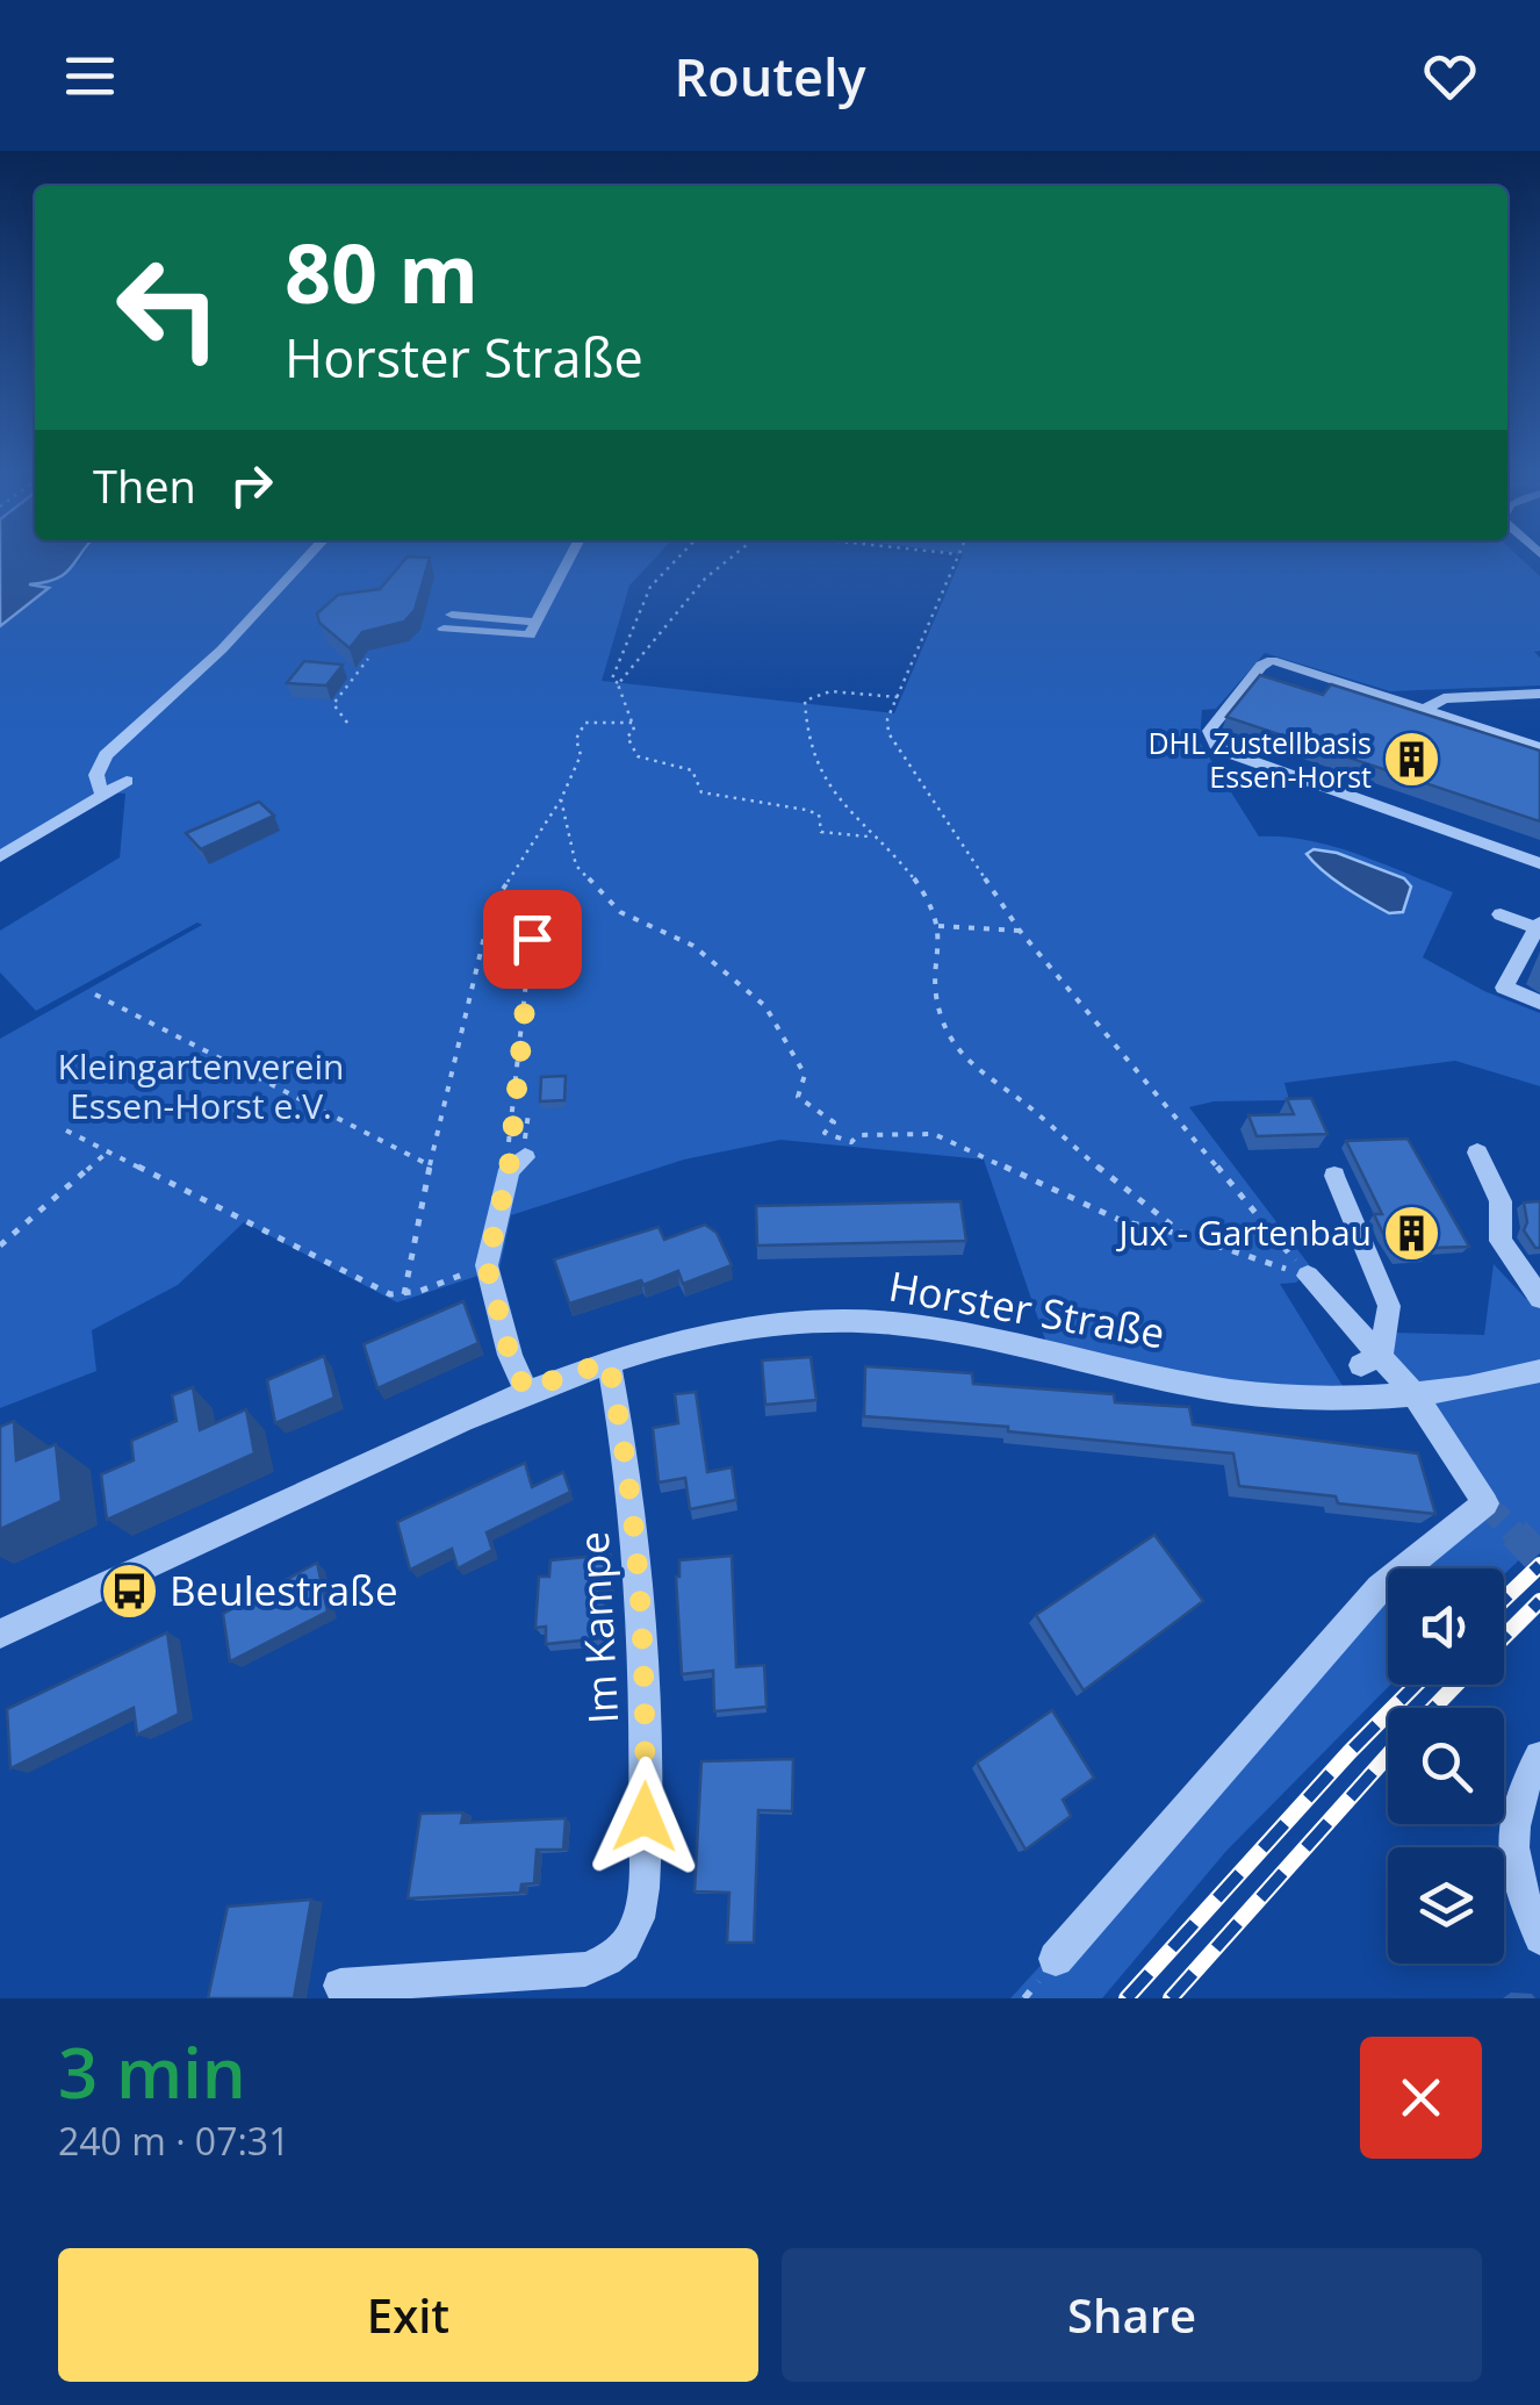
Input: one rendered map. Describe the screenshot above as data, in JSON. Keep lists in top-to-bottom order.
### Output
{
  "streets": {
    "street": ["Horster Straße", "Im Kampe"]
  },
  "crossings": [
    ["Horster Straße", "Im Kampe"]
  ],
  "parks": ["Kleingartenverein Essen-Horst e.V."],
  "places": {
    "building": ["DHL Zustellbasis Essen-Horst", "Jux - Gartenbau"],
    "bus stop": ["Beulestraße"]
  },
  "page": {
    "header": "Routely",
    "turn": ["80 m", "Horster Straße"],
    "then": "Then",
    "heading": ["3 min", "240 m · 07:31"],
    "buttons": ["Exit", "Share"]
  }
}
